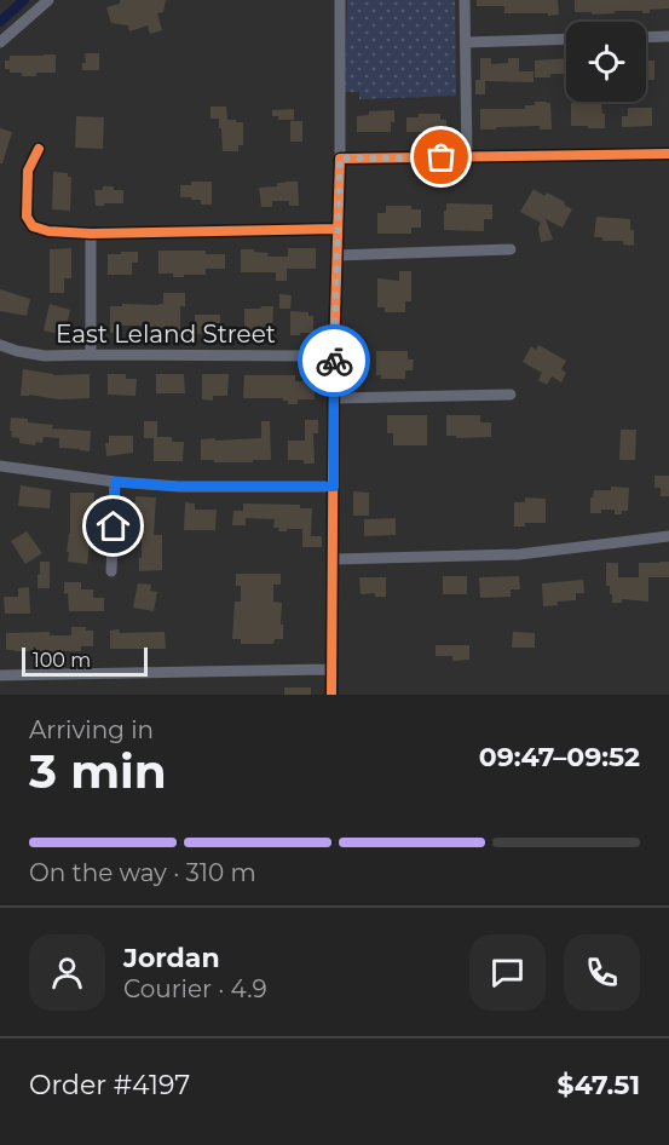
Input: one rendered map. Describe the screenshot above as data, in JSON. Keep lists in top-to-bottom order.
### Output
{
  "streets": {
    "street": ["East Leland Street"]
  },
  "scale_bar": "100 m",
  "page": {
    "scale": "100 m",
    "heading": ["3 min", "Arriving in", "09:47–09:52"],
    "panel": [
      "Jordan",
      "Courier · 4.9",
      "Order #4197",
      "$47.51"
    ],
    "bar": "On the way · 310 m"
  }
}
